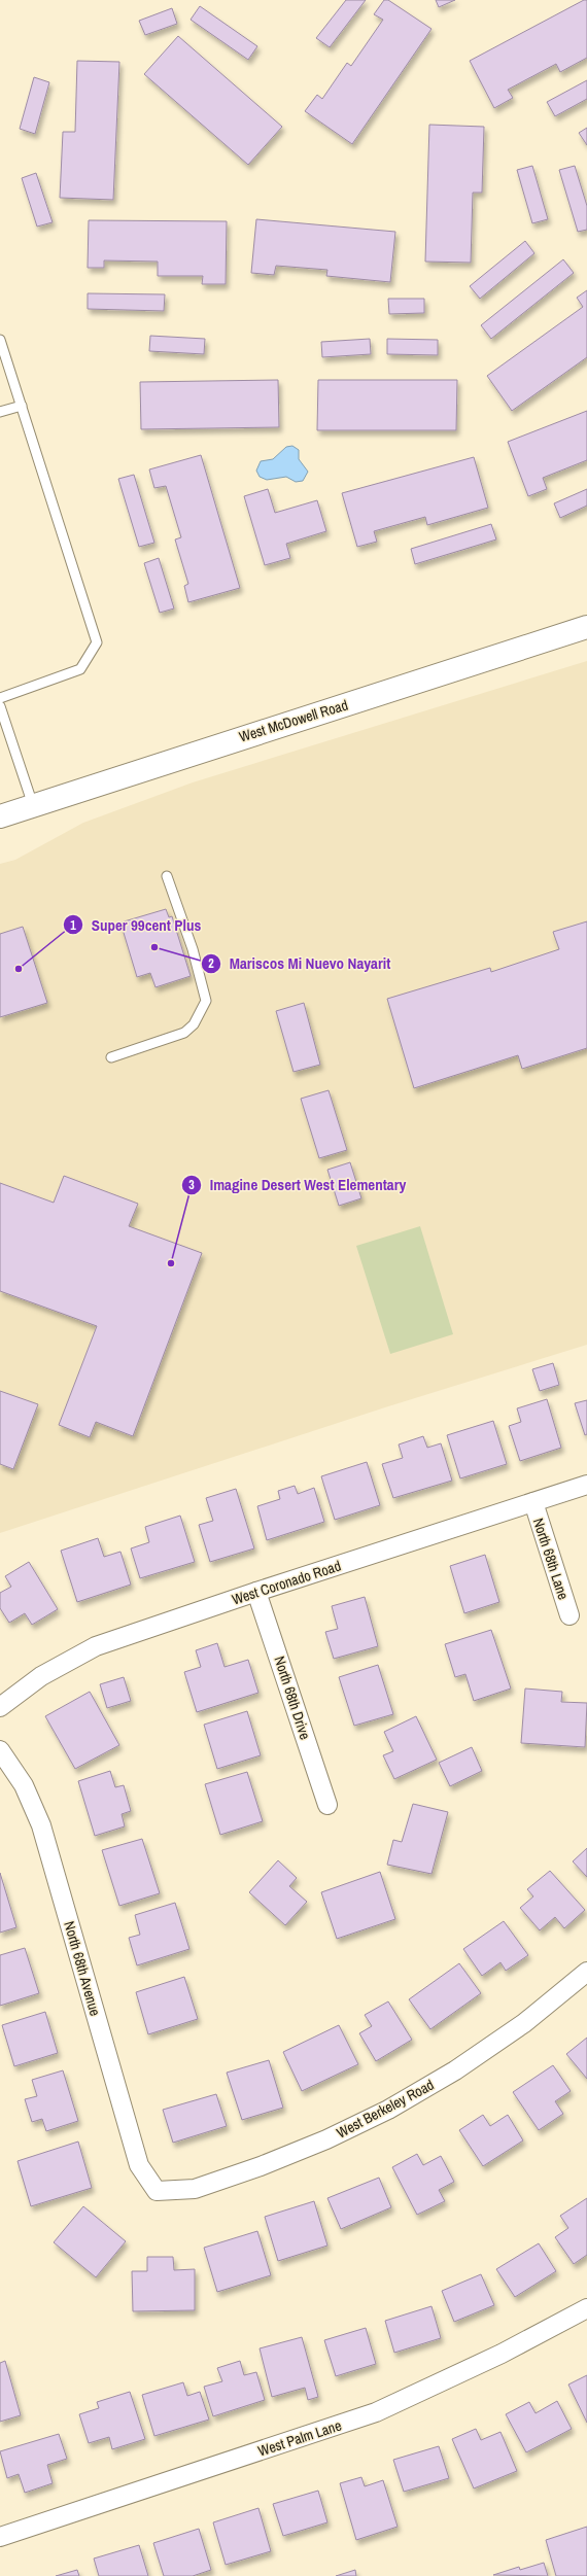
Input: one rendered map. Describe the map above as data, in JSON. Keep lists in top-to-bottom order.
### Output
{
  "streets": {
    "main road": ["West McDowell Road"],
    "street": [
      "North 68th Lane",
      "West Coronado Road",
      "North 68th Drive",
      "North 68th Avenue",
      "West Berkeley Road",
      "West Palm Lane"
    ]
  },
  "crossings": [
    ["North 68th Lane", "West Coronado Road"],
    ["West Coronado Road", "North 68th Drive"],
    ["North 68th Avenue", "West Berkeley Road"]
  ],
  "places": ["Mariscos Mi Nuevo Nayarit", "Super 99cent Plus", "Imagine Desert West Elementary"]
}
